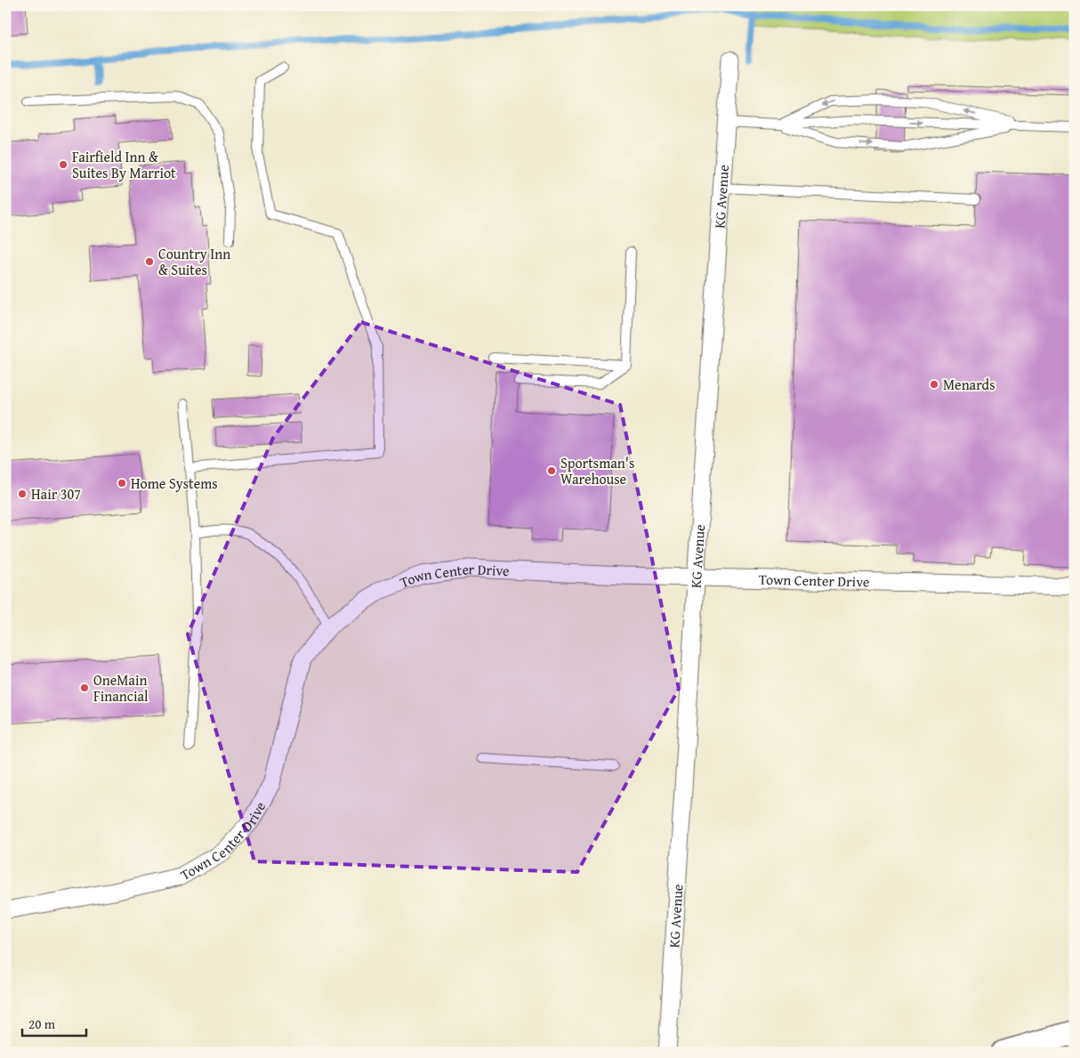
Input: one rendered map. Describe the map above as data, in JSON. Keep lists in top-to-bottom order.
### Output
{
  "streets": {
    "street": ["KG Avenue", "Town Center Drive"]
  },
  "crossings": [
    ["KG Avenue", "Town Center Drive"]
  ],
  "places": [
    "Fairfield Inn & Suites By Marriot",
    "Country Inn & Suites",
    "Menards",
    "Sportsman's Warehouse",
    "Home Systems",
    "Hair 307",
    "OneMain Financial"
  ],
  "scale_bar": "20 m"
}
